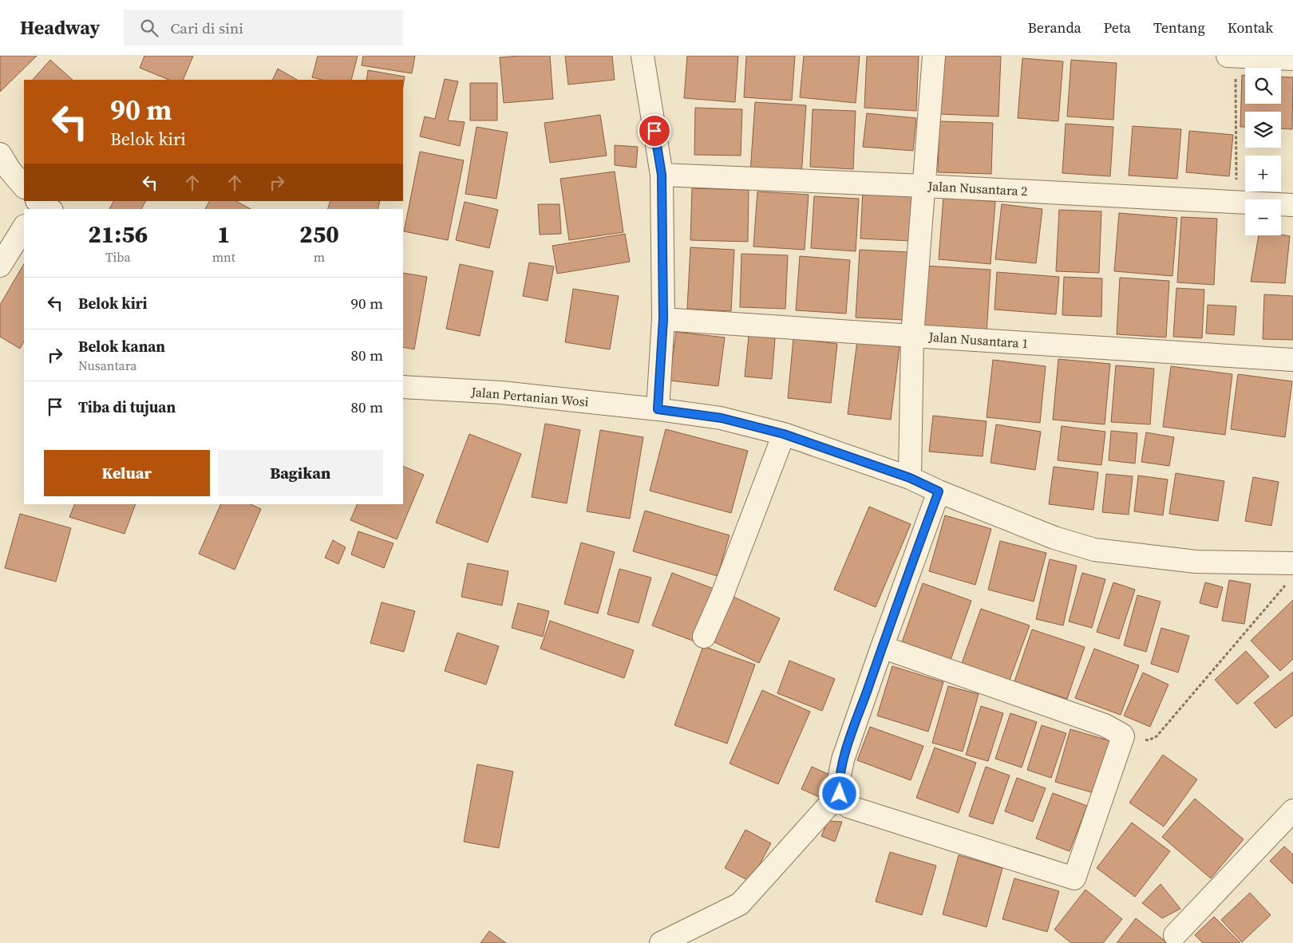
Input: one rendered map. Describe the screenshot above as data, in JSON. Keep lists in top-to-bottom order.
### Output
{
  "streets": {
    "street": ["Jalan Nusantara 2", "Jalan Nusantara 1", "Jalan Pertanian Wosi"]
  },
  "page": {
    "header": "Headway",
    "search": "Cari di sini",
    "nav": [
      "Beranda",
      "Peta",
      "Tentang",
      "Kontak"
    ],
    "map_buttons": ["+", "−"],
    "turn": ["90 m", "Belok kiri"],
    "eta": [
      "21:56",
      "Tiba",
      "1",
      "mnt",
      "250",
      "m"
    ],
    "list": [
      {
        "name": "Belok kiri",
        "value": "90 m"
      },
      {
        "name": "Belok kanan",
        "note": "Nusantara",
        "value": "80 m"
      },
      {
        "name": "Tiba di tujuan",
        "value": "80 m"
      }
    ],
    "buttons": ["Keluar", "Bagikan"]
  }
}
